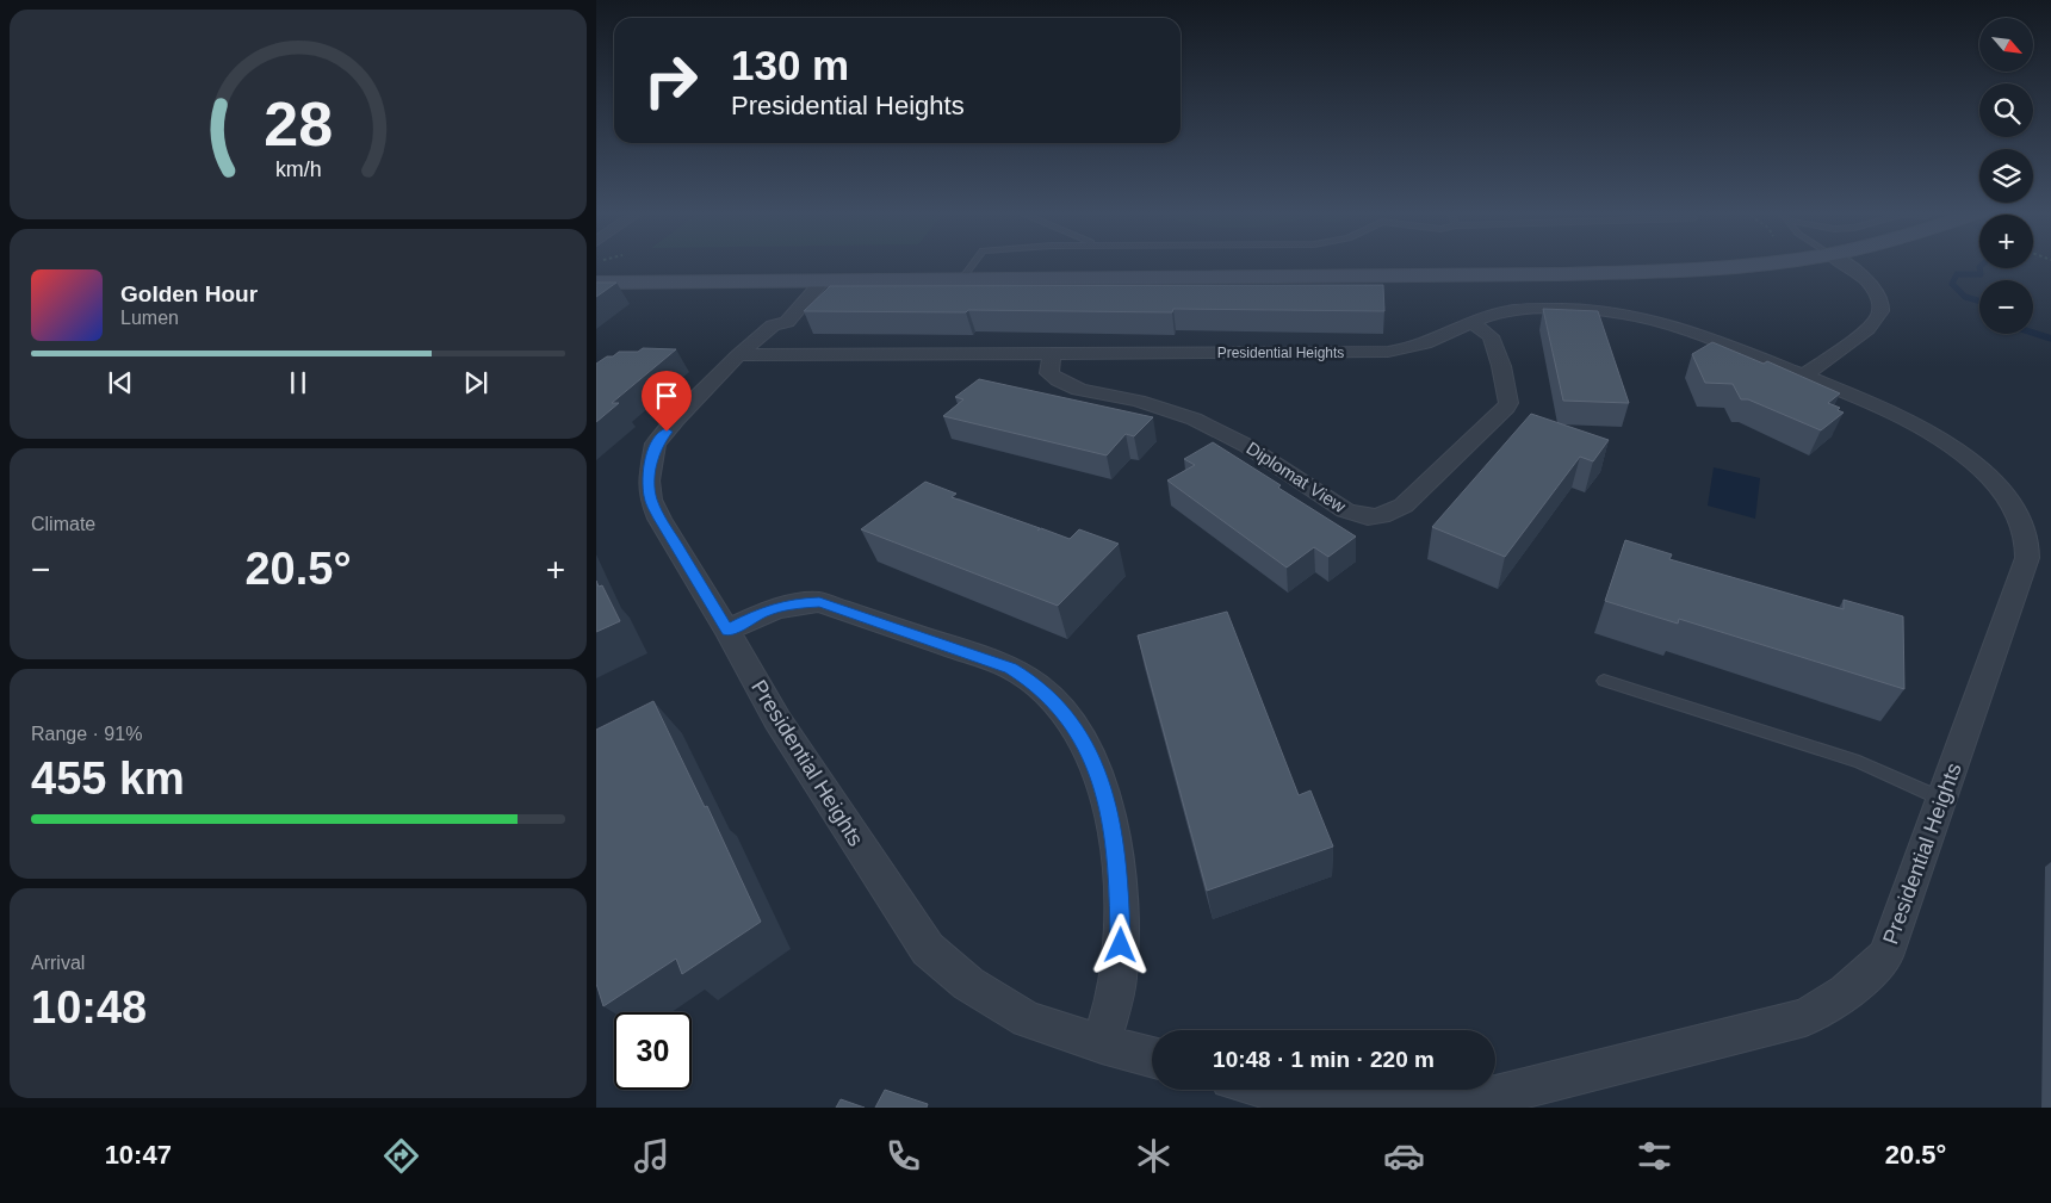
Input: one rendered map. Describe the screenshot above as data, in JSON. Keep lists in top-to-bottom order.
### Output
{
  "streets": {
    "street": ["Presidential Heights", "Diplomat View"]
  },
  "crossings": [
    ["Presidential Heights", "Diplomat View"]
  ],
  "north": "bottom right",
  "page": {
    "map_buttons": ["+", "−"],
    "turn": ["130 m", "Presidential Heights"],
    "song": ["Golden Hour", "Lumen"],
    "tile": [
      "Climate",
      ["Range · 91%", "455 km"],
      ["Arrival", "10:48"]
    ],
    "heat": ["−", "20.5°", "+"],
    "limit": "30",
    "trip": "10:48 · 1 min · 220 m",
    "tabs": ["10:47", "20.5°"],
    "gauge": ["28", "km/h"]
  }
}
